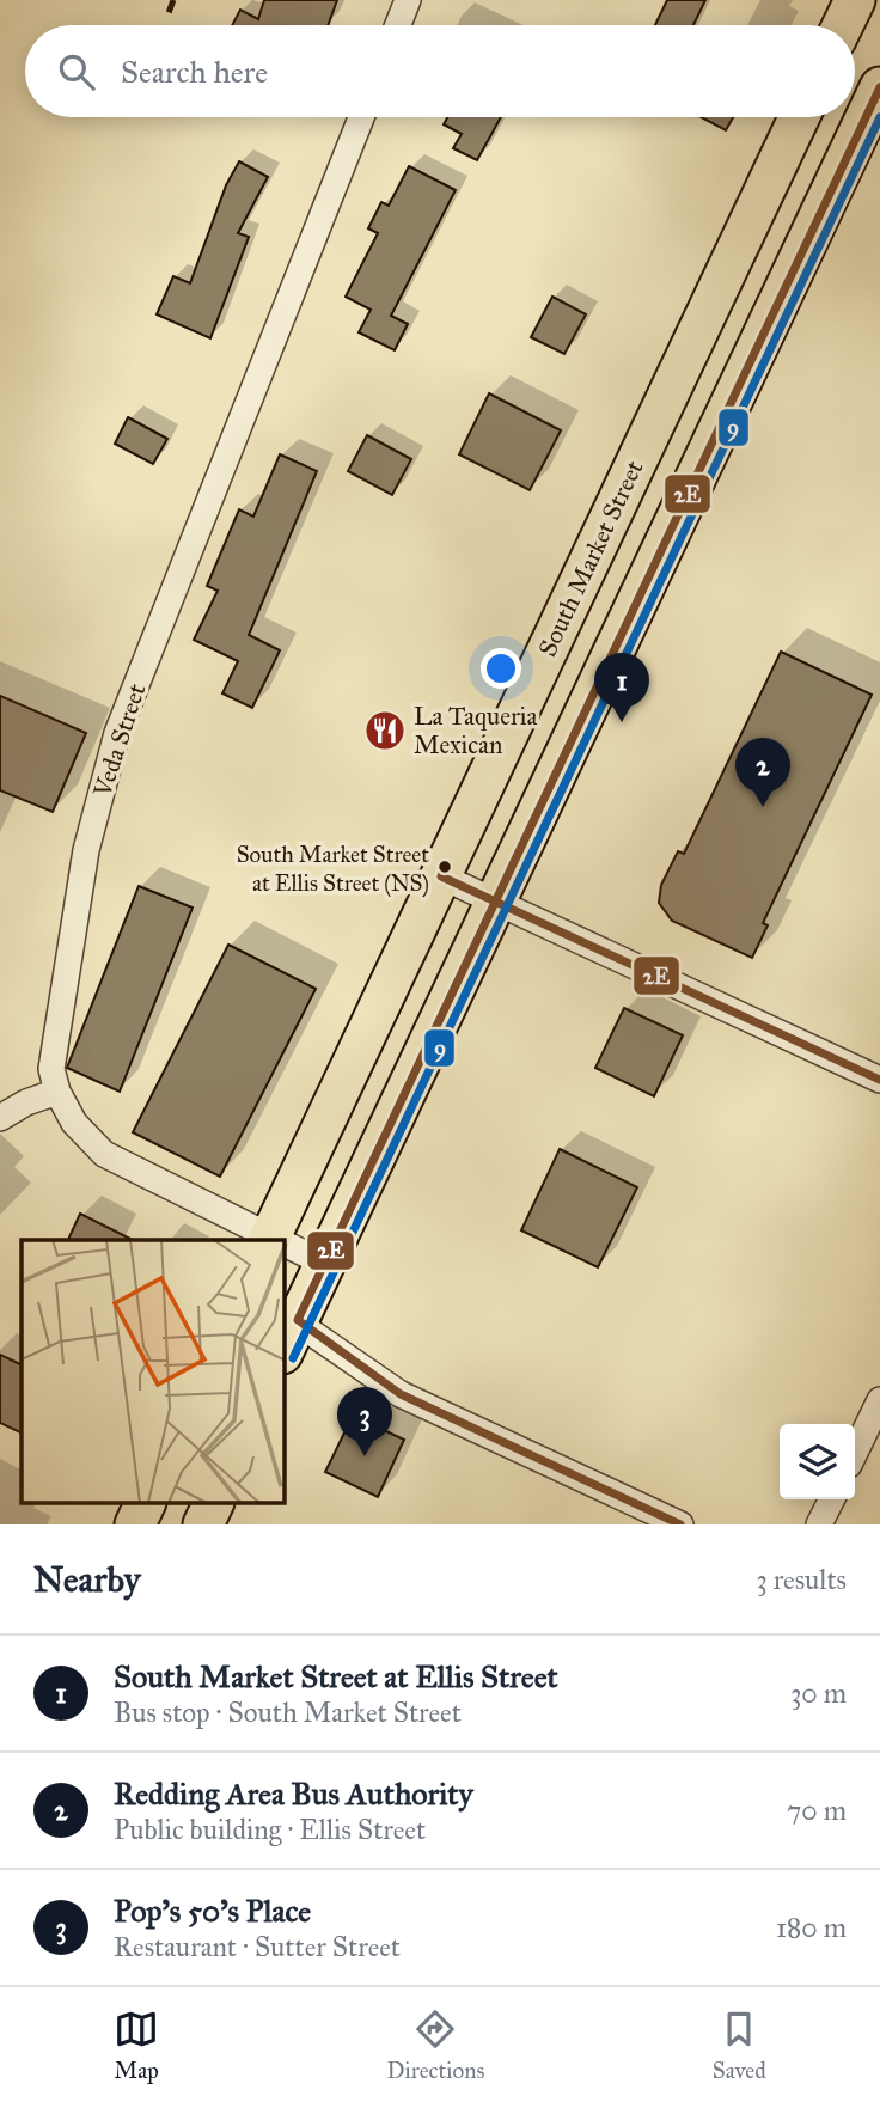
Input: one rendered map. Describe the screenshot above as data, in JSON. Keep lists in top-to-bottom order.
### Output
{
  "streets": {
    "main road": ["South Market Street"],
    "street": ["Veda Street"]
  },
  "crossings": [
    ["South Market Street", "Veda Street"]
  ],
  "places": {
    "restaurant": ["La Taqueria Mexican"],
    "other": ["South Market Street at Ellis Street (NS)"]
  },
  "lines": ["transit line 2E", "transit line 9"],
  "page": {
    "search": "Search here",
    "pins": ["1", "2", "3"],
    "heading": ["Nearby", "3 results"],
    "list": [
      {
        "mark": "1",
        "name": "South Market Street at Ellis Street",
        "note": "Bus stop · South Market Street",
        "value": "30 m"
      },
      {
        "mark": "2",
        "name": "Redding Area Bus Authority",
        "note": "Public building · Ellis Street",
        "value": "70 m"
      },
      {
        "mark": "3",
        "name": "Pop's 50's Place",
        "note": "Restaurant · Sutter Street",
        "value": "180 m"
      }
    ],
    "nav": ["Map", "Directions", "Saved"]
  }
}
